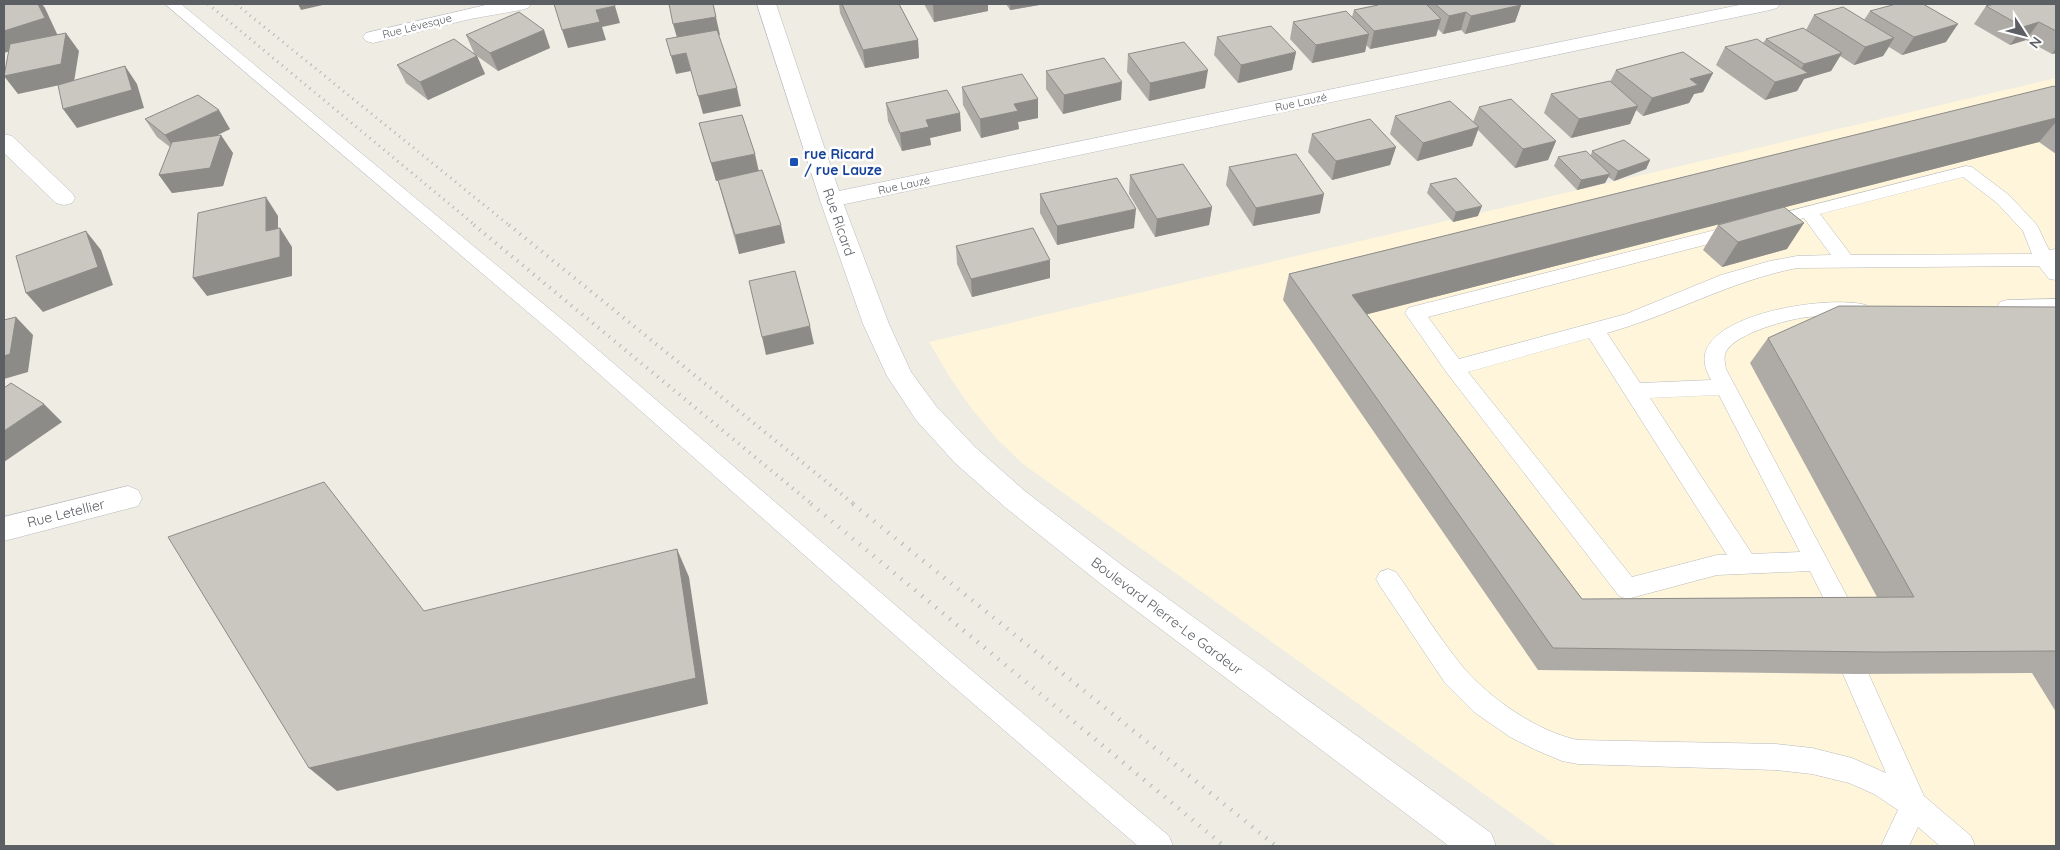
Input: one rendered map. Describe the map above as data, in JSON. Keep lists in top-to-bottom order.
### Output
{
  "streets": {
    "street": [
      "Rue Lévesque",
      "Rue Lauzé",
      "Rue Ricard",
      "Rue Letellier",
      "Boulevard Pierre-Le Gardeur"
    ]
  },
  "crossings": [
    ["Rue Lauzé", "Rue Ricard"],
    ["Rue Ricard", "Boulevard Pierre-Le Gardeur"]
  ],
  "places": {
    "transit": ["rue Ricard / rue Lauze"]
  },
  "north": "bottom right"
}
